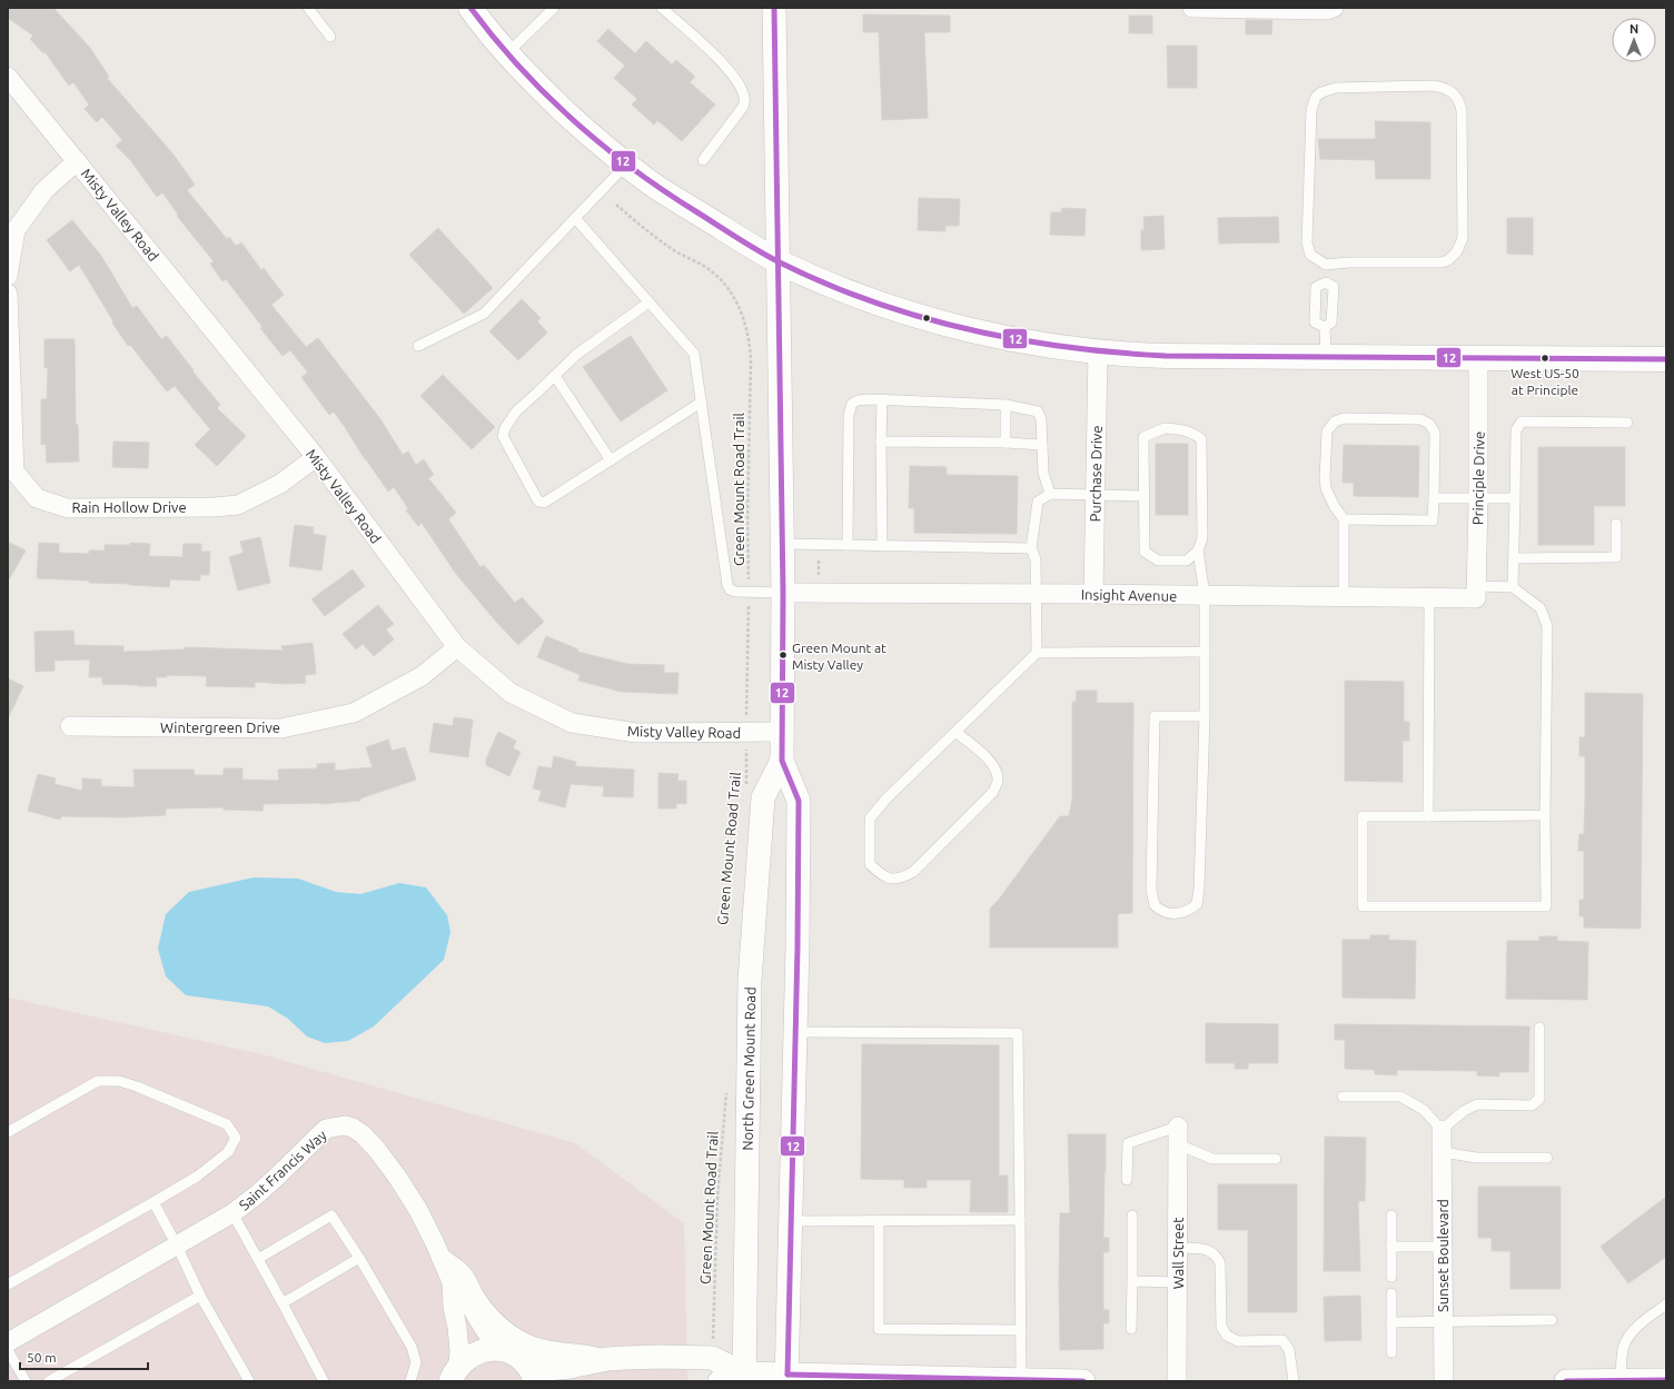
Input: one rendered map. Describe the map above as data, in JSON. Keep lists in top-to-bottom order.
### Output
{
  "streets": {
    "street": [
      "Misty Valley Road",
      "Purchase Drive",
      "Principle Drive",
      "Rain Hollow Drive",
      "Insight Avenue",
      "Wintergreen Drive",
      "North Green Mount Road",
      "Saint Francis Way",
      "Wall Street",
      "Sunset Boulevard"
    ],
    "path": ["Green Mount Road Trail"]
  },
  "crossings": [
    ["Misty Valley Road", "Green Mount Road Trail"],
    ["Misty Valley Road", "Rain Hollow Drive"],
    ["Misty Valley Road", "Wintergreen Drive"],
    ["Misty Valley Road", "North Green Mount Road"],
    ["Purchase Drive", "Insight Avenue"],
    ["Principle Drive", "Insight Avenue"],
    ["Insight Avenue", "North Green Mount Road"]
  ],
  "places": ["West US-50 at Principle", "Green Mount at Misty Valley"],
  "lines": ["transit line 12"],
  "scale_bar": "50 m",
  "north": "top"
}
